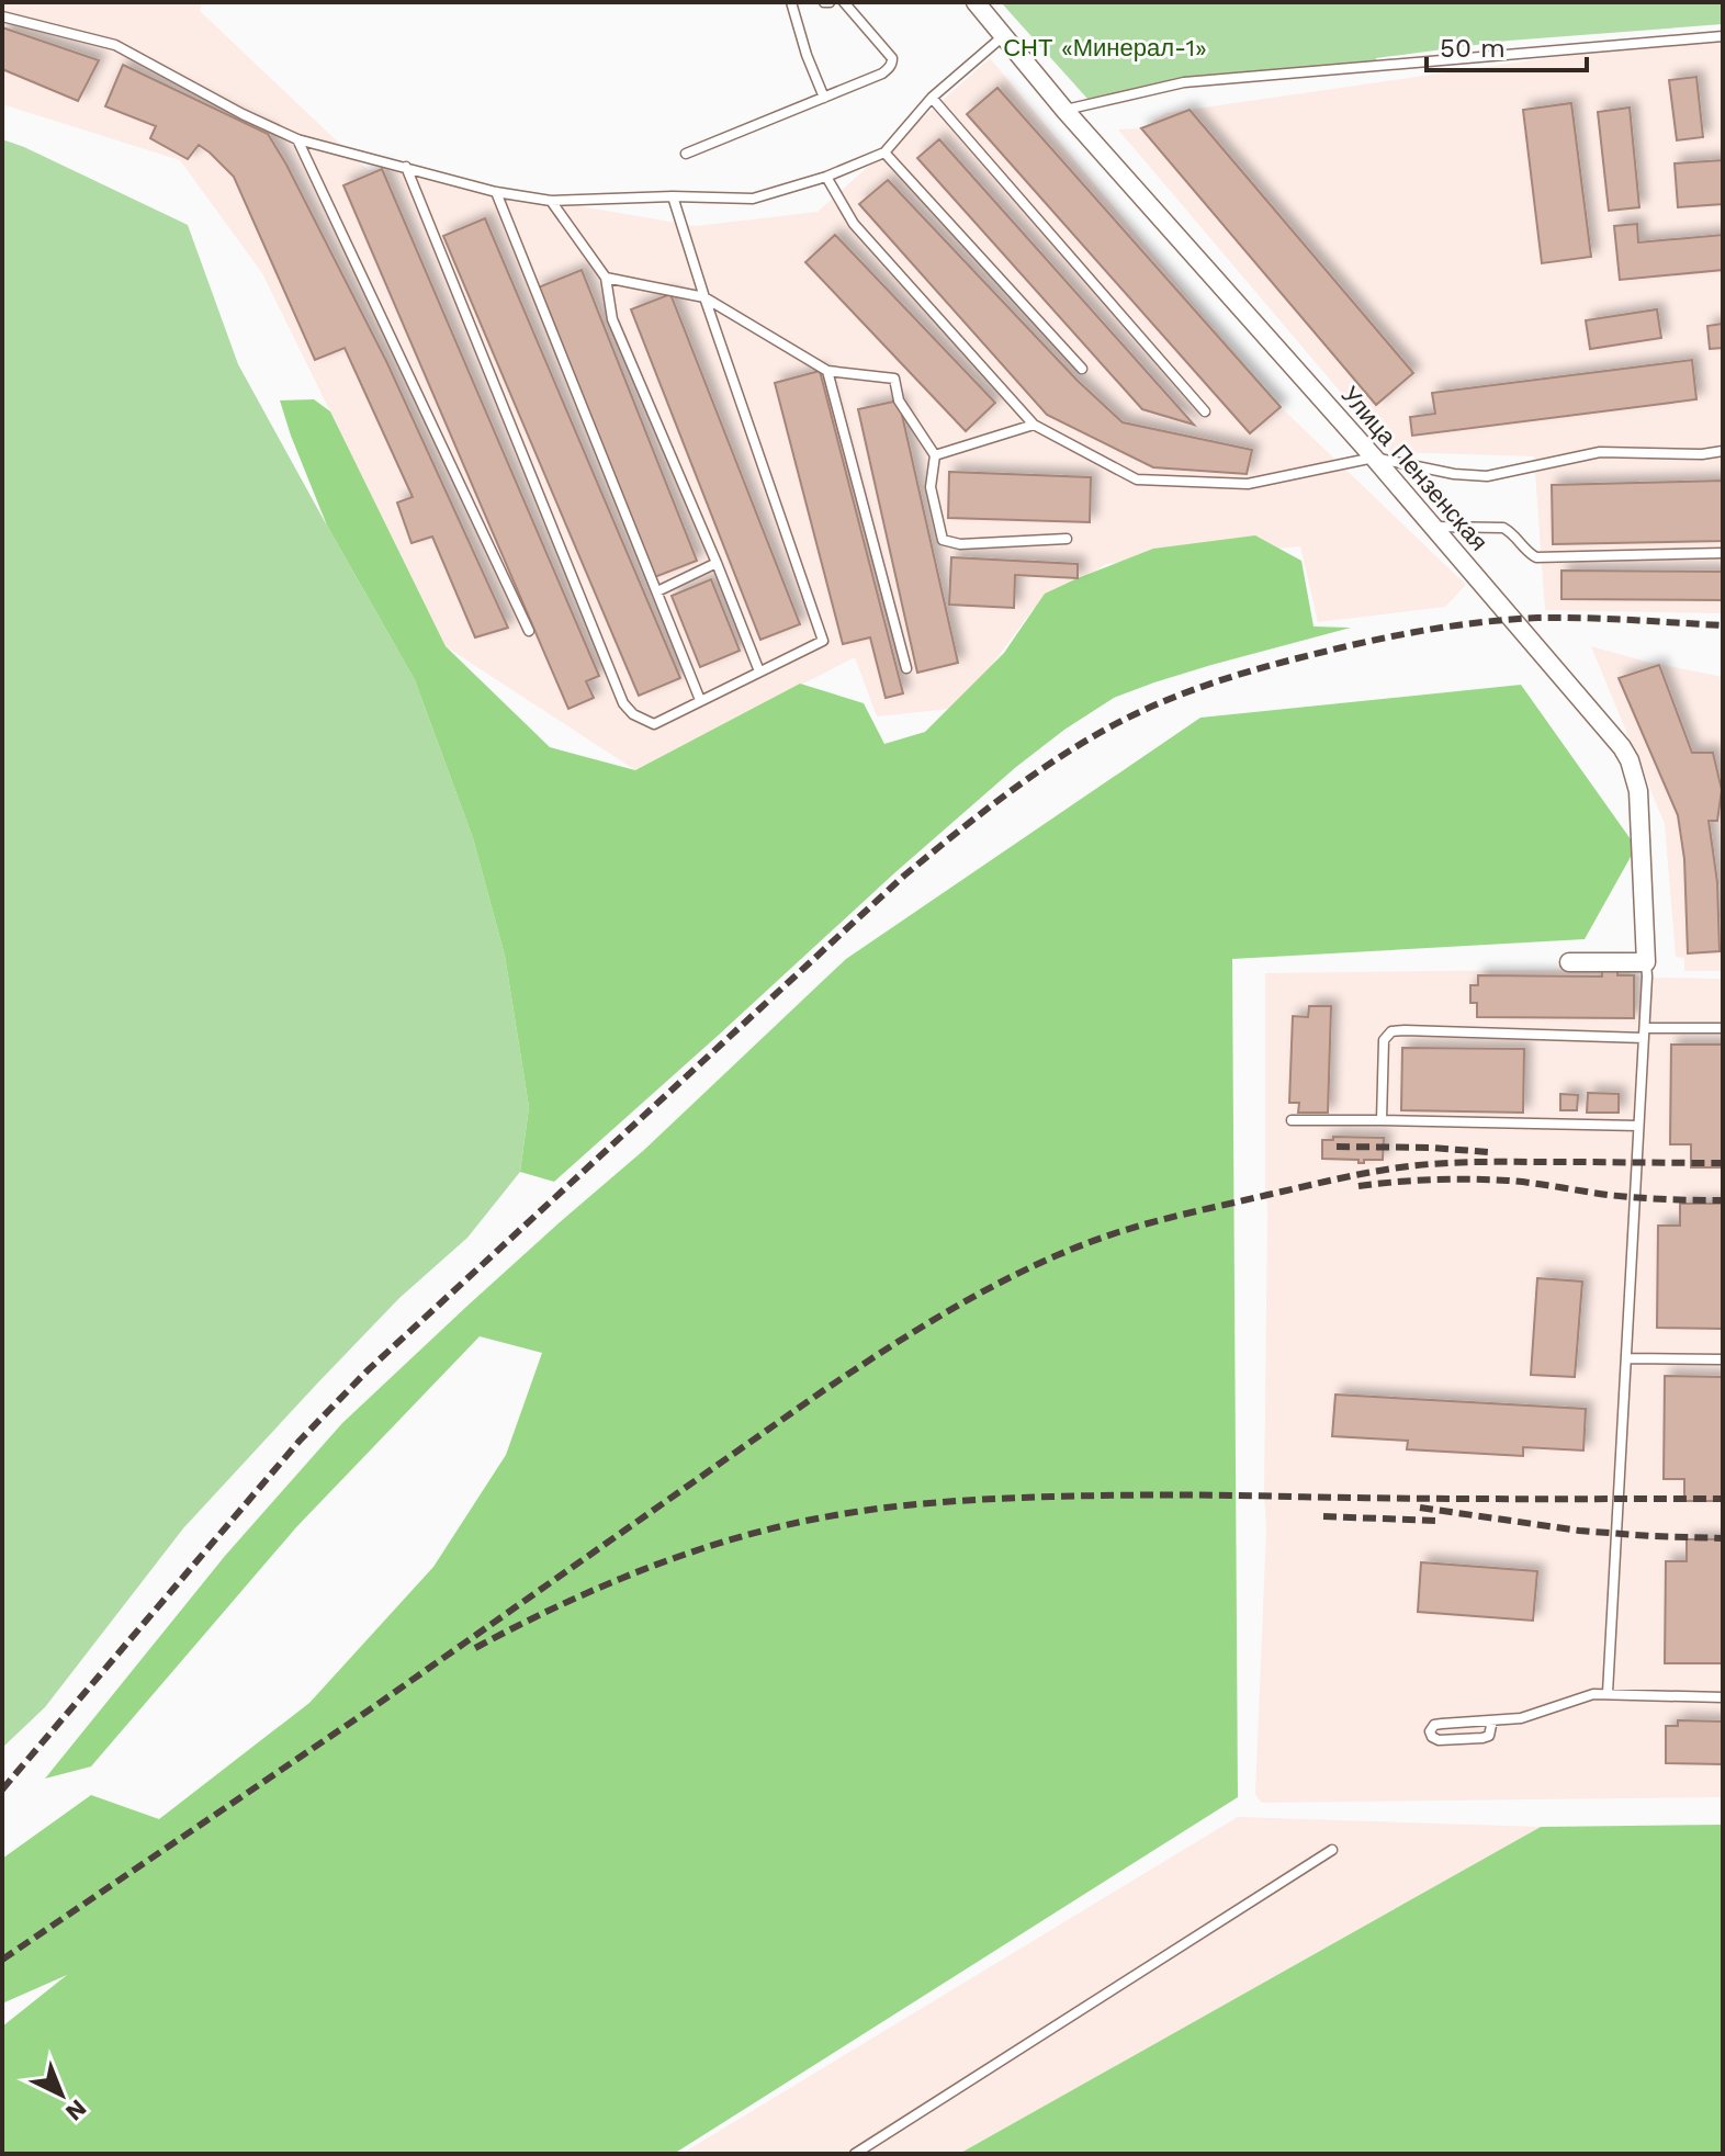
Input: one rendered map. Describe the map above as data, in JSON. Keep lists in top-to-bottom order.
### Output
{
  "streets": {
    "street": ["Улица Пензенская"]
  },
  "parks": ["СНТ «Минерал-1»"],
  "scale_bar": "50 m",
  "north": "bottom right"
}
